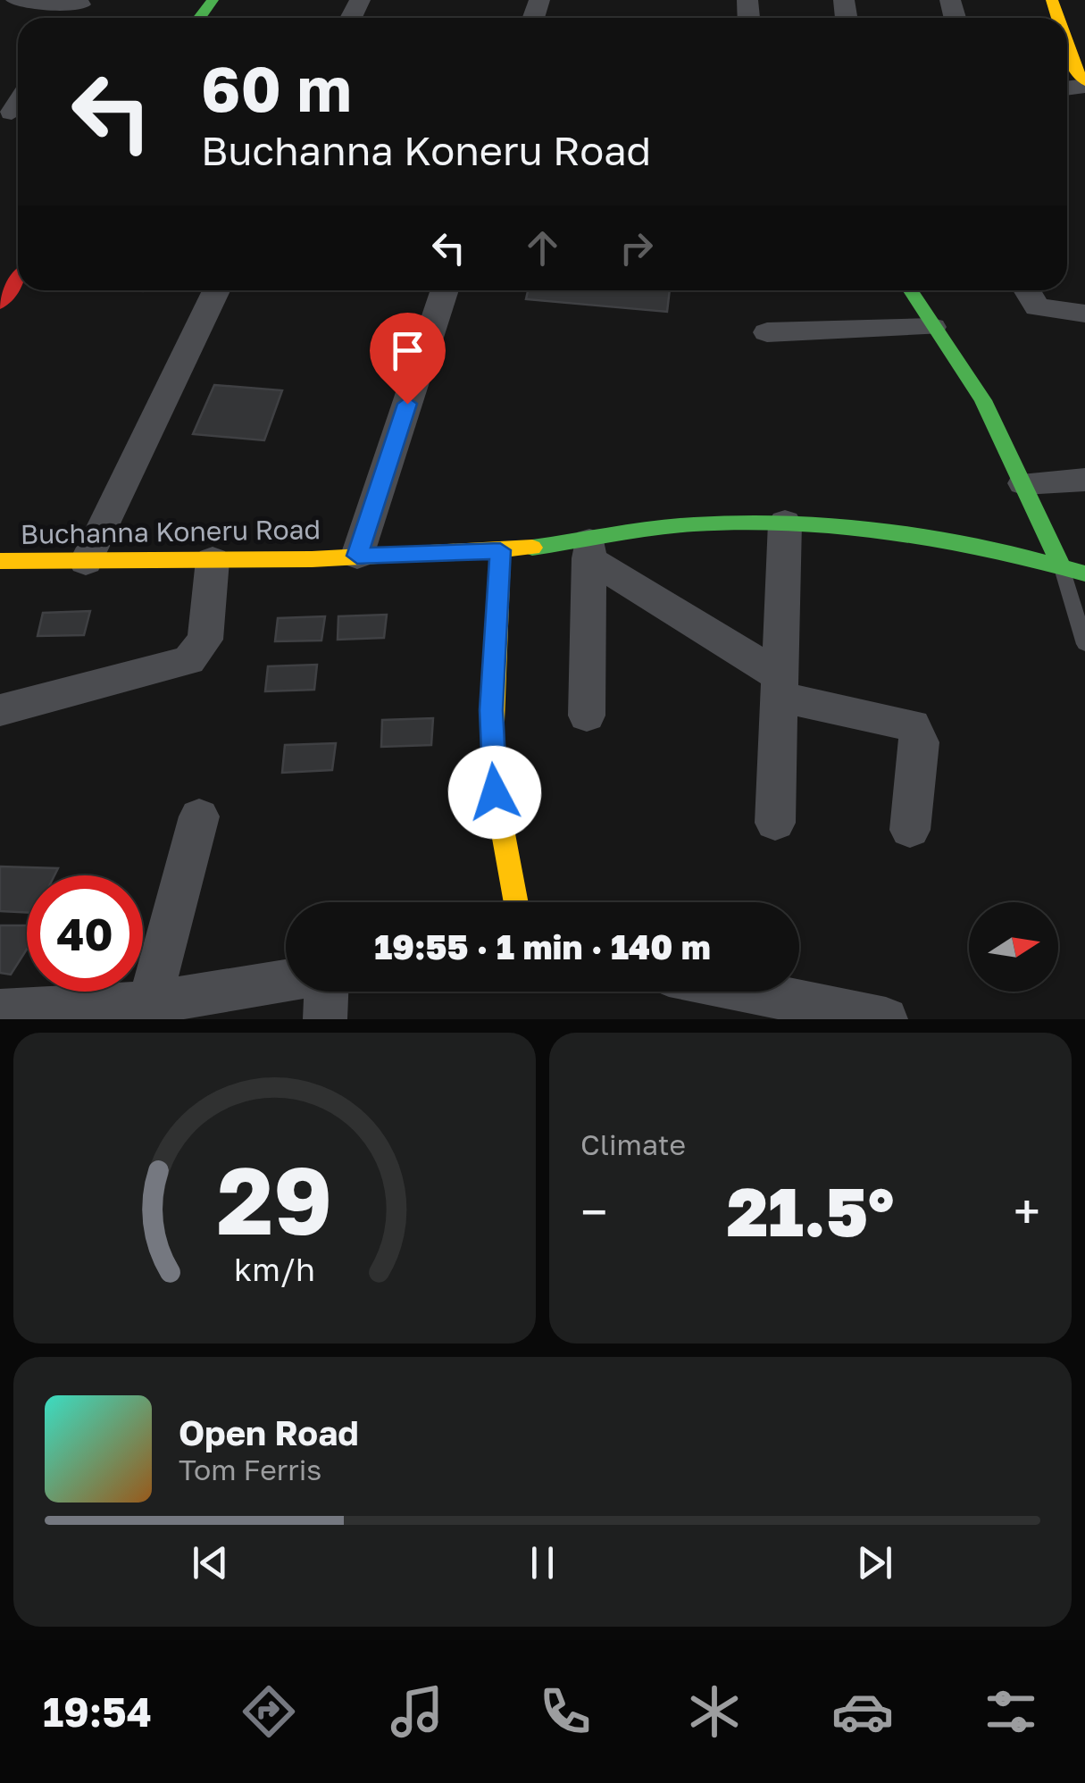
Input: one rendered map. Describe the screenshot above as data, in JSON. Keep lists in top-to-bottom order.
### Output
{
  "streets": {
    "street": ["Buchanna Koneru Road"]
  },
  "north": "right",
  "page": {
    "turn": ["60 m", "Buchanna Koneru Road"],
    "limit": "40",
    "trip": "19:55 · 1 min · 140 m",
    "tile": "Climate",
    "heat": ["−", "21.5°", "+"],
    "song": ["Open Road", "Tom Ferris"],
    "tabs": "19:54",
    "gauge": ["29", "km/h"]
  }
}
